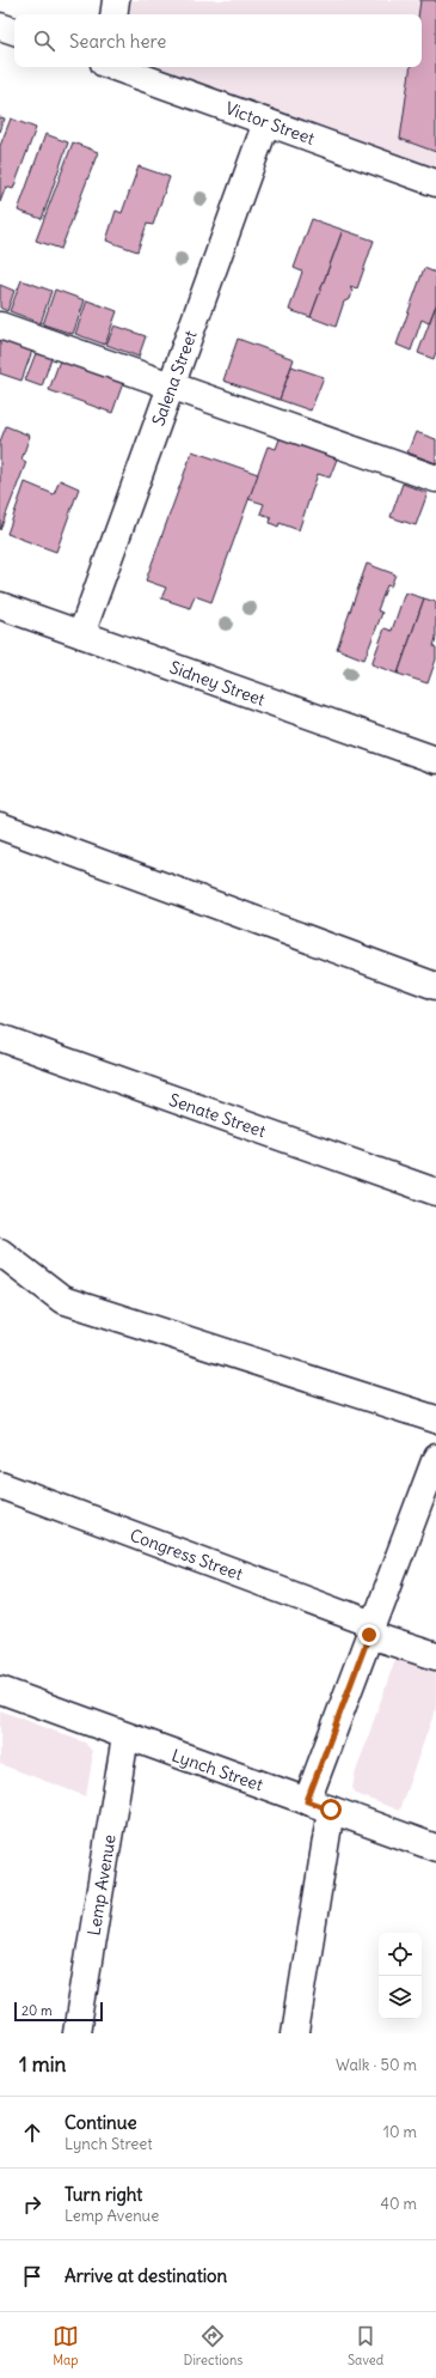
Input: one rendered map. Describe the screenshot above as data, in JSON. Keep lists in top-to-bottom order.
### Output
{
  "streets": {
    "street": [
      "Victor Street",
      "Salena Street",
      "Sidney Street",
      "Senate Street",
      "Congress Street",
      "Lynch Street",
      "Lemp Avenue"
    ]
  },
  "crossings": [
    ["Victor Street", "Salena Street"],
    ["Salena Street", "Sidney Street"],
    ["Lynch Street", "Lemp Avenue"]
  ],
  "scale_bar": "20 m",
  "page": {
    "search": "Search here",
    "scale": "20 m",
    "heading": ["1 min", "Walk · 50 m"],
    "list": [
      ["Continue", "Lynch Street", "10 m"],
      ["Turn right", "Lemp Avenue", "40 m"],
      "Arrive at destination"
    ],
    "nav": ["Map", "Directions", "Saved"]
  }
}
